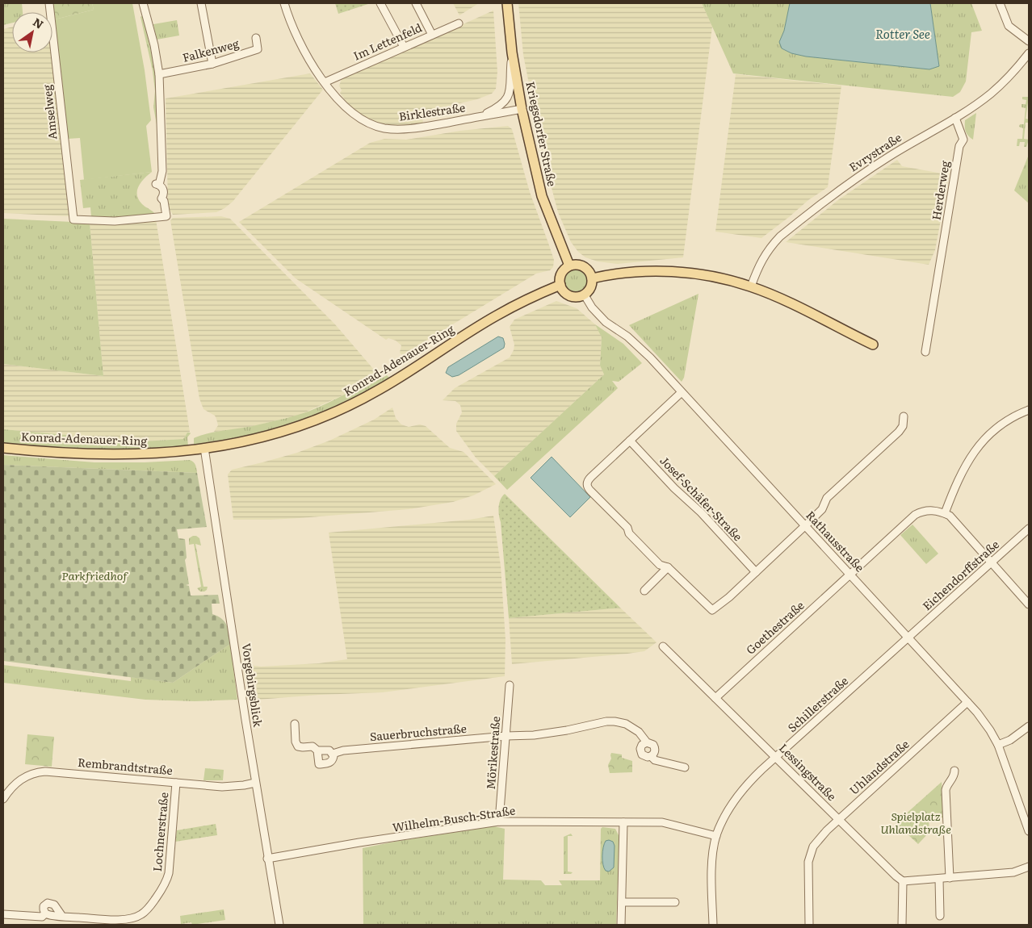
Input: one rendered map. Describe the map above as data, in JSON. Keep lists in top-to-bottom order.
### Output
{
  "streets": {
    "main road": ["Kriegsdorfer Straße", "Konrad-Adenauer-Ring"],
    "street": [
      "Im Lettenfeld",
      "Falkenweg",
      "Amselweg",
      "Birklestraße",
      "Evrystraße",
      "Herderweg",
      "Josef-Schäfer-Straße",
      "Rathausstraße",
      "Eichendorffstraße",
      "Goethestraße",
      "Vorgebirgsblick",
      "Schillerstraße",
      "Sauerbruchstraße",
      "Mörikestraße",
      "Rembrandtstraße",
      "Uhlandstraße",
      "Lessingstraße",
      "Wilhelm-Busch-Straße",
      "Lochnerstraße"
    ]
  },
  "crossings": [
    ["Im Lettenfeld", "Birklestraße"],
    ["Falkenweg", "Amselweg"],
    ["Birklestraße", "Kriegsdorfer Straße"],
    ["Kriegsdorfer Straße", "Konrad-Adenauer-Ring"],
    ["Kriegsdorfer Straße", "Rathausstraße"],
    ["Evrystraße", "Herderweg"],
    ["Konrad-Adenauer-Ring", "Rathausstraße"],
    ["Konrad-Adenauer-Ring", "Vorgebirgsblick"],
    ["Rathausstraße", "Eichendorffstraße"],
    ["Rathausstraße", "Goethestraße"],
    ["Rathausstraße", "Schillerstraße"],
    ["Rathausstraße", "Uhlandstraße"],
    ["Eichendorffstraße", "Schillerstraße"],
    ["Goethestraße", "Lessingstraße"],
    ["Vorgebirgsblick", "Rembrandtstraße"],
    ["Vorgebirgsblick", "Wilhelm-Busch-Straße"],
    ["Schillerstraße", "Lessingstraße"],
    ["Schillerstraße", "Wilhelm-Busch-Straße"],
    ["Sauerbruchstraße", "Mörikestraße"],
    ["Mörikestraße", "Wilhelm-Busch-Straße"],
    ["Rembrandtstraße", "Lochnerstraße"],
    ["Uhlandstraße", "Lessingstraße"]
  ],
  "water": ["Rotter See"],
  "parks": ["Parkfriedhof", "Spielplatz Uhlandstraße"],
  "north": "top right"
}
